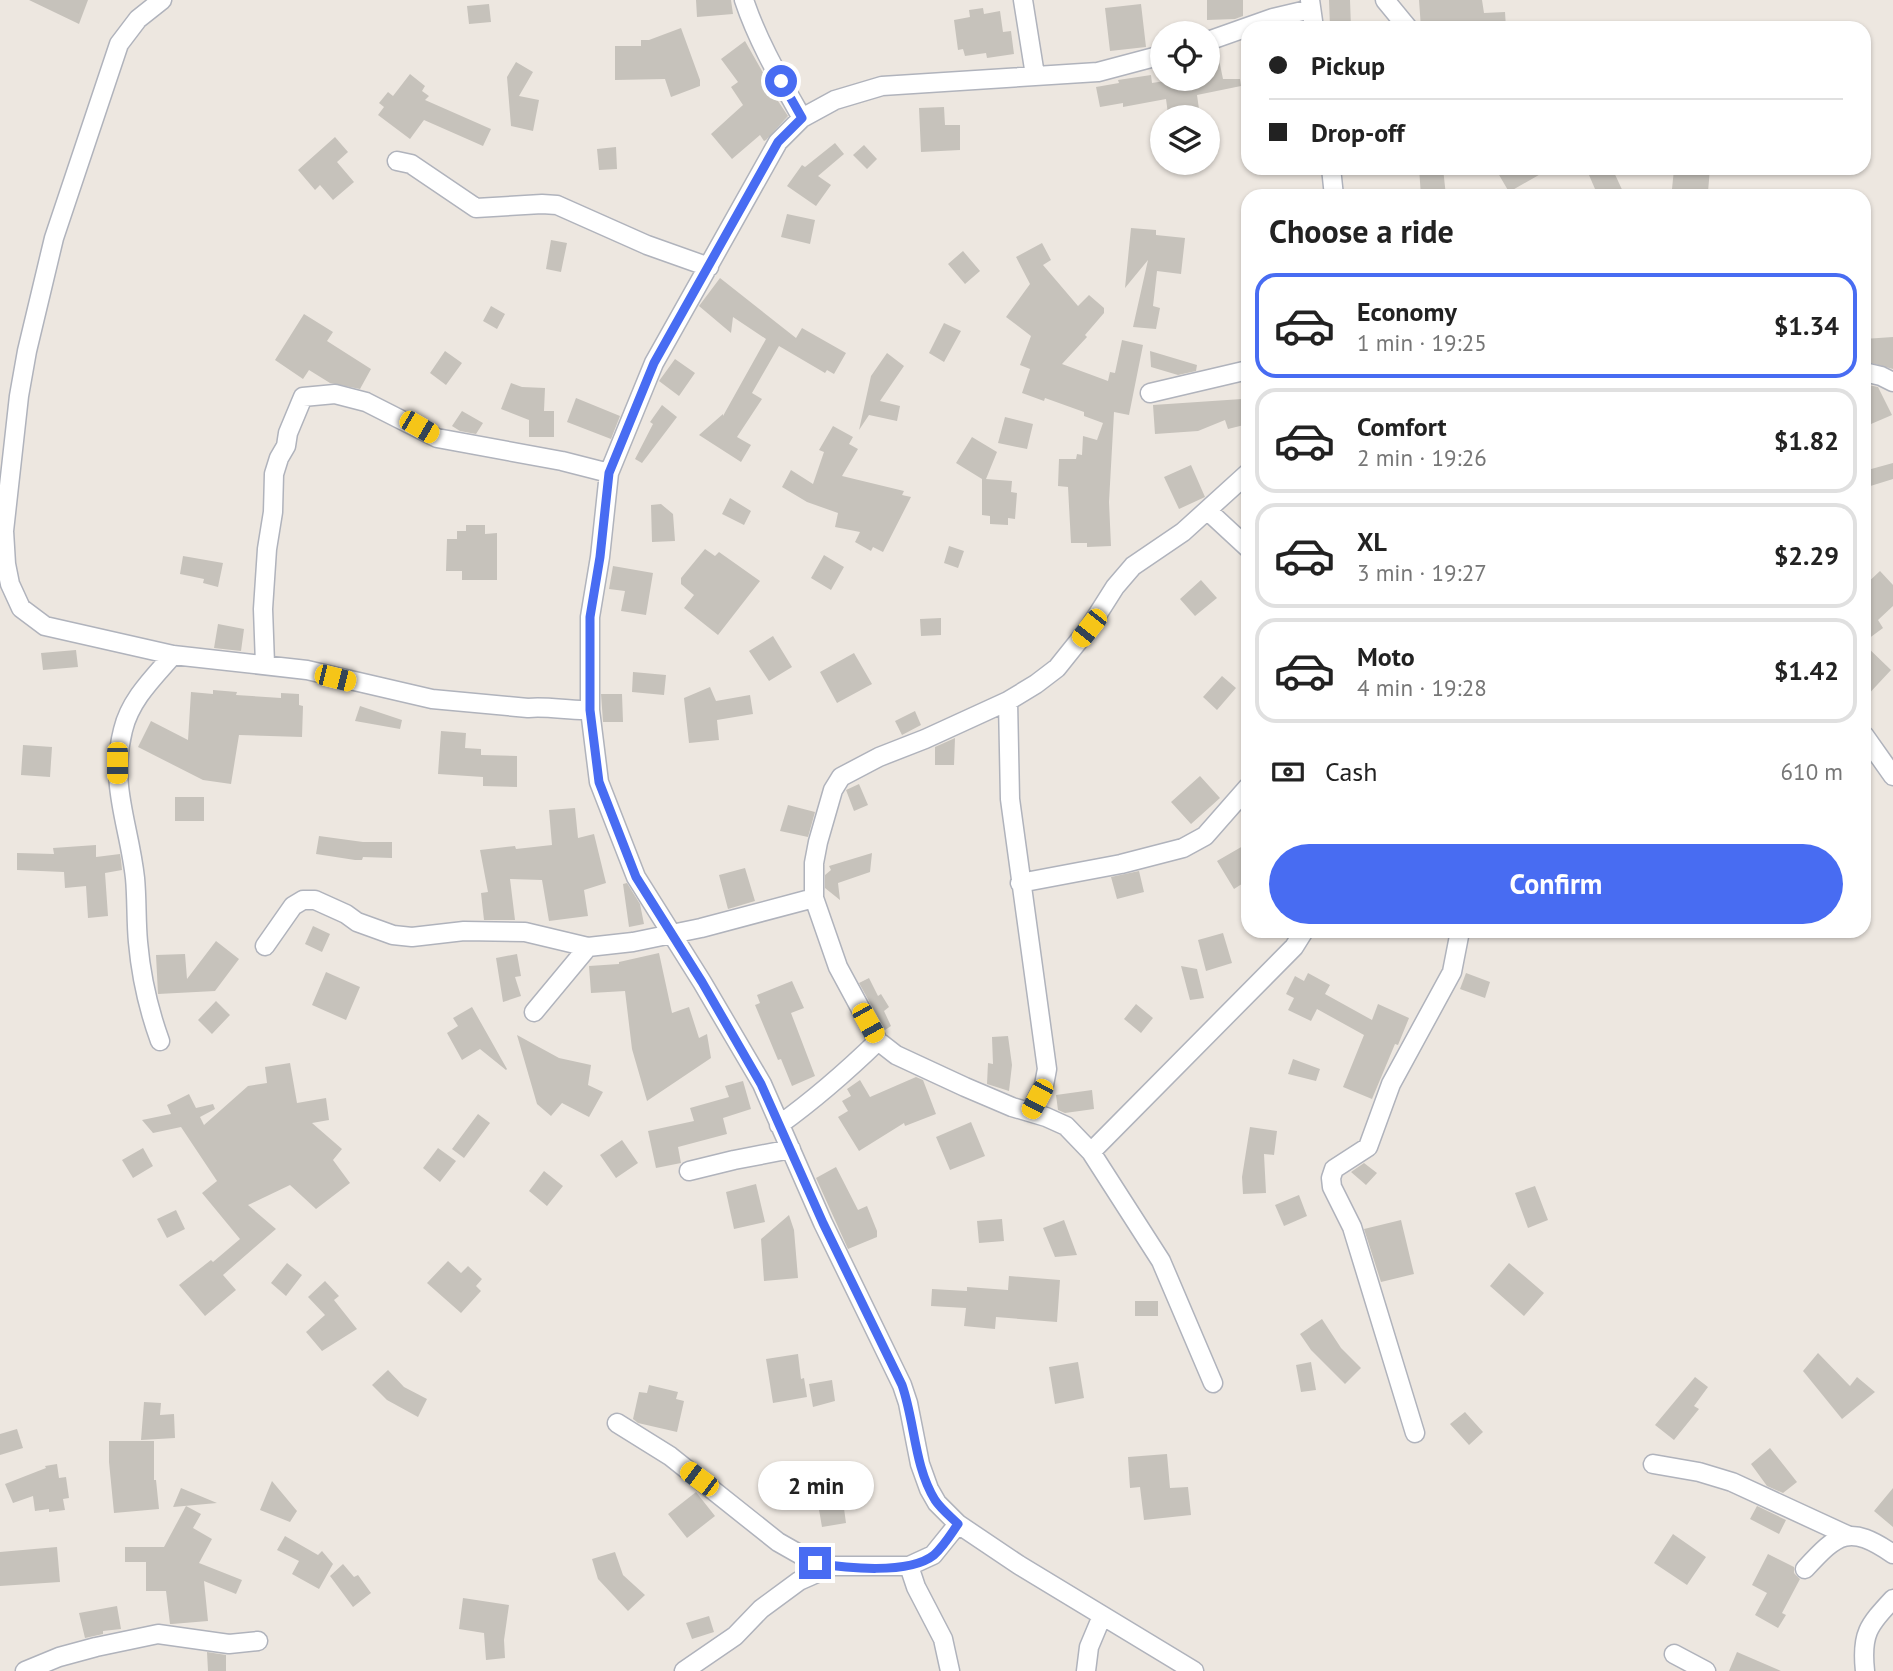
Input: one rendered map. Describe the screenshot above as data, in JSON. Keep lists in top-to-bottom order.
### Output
{
  "page": {
    "banner": ["Pickup", "Drop-off"],
    "heading": "Choose a ride",
    "list": [
      {
        "name": "Economy",
        "note": "1 min · 19:25",
        "value": "$1.34"
      },
      {
        "name": "Comfort",
        "note": "2 min · 19:26",
        "value": "$1.82"
      },
      {
        "name": "XL",
        "note": "3 min · 19:27",
        "value": "$2.29"
      },
      {
        "name": "Moto",
        "note": "4 min · 19:28",
        "value": "$1.42"
      }
    ],
    "pay": ["Cash", "610 m"],
    "buttons": "Confirm",
    "bubble": "2 min"
  }
}
